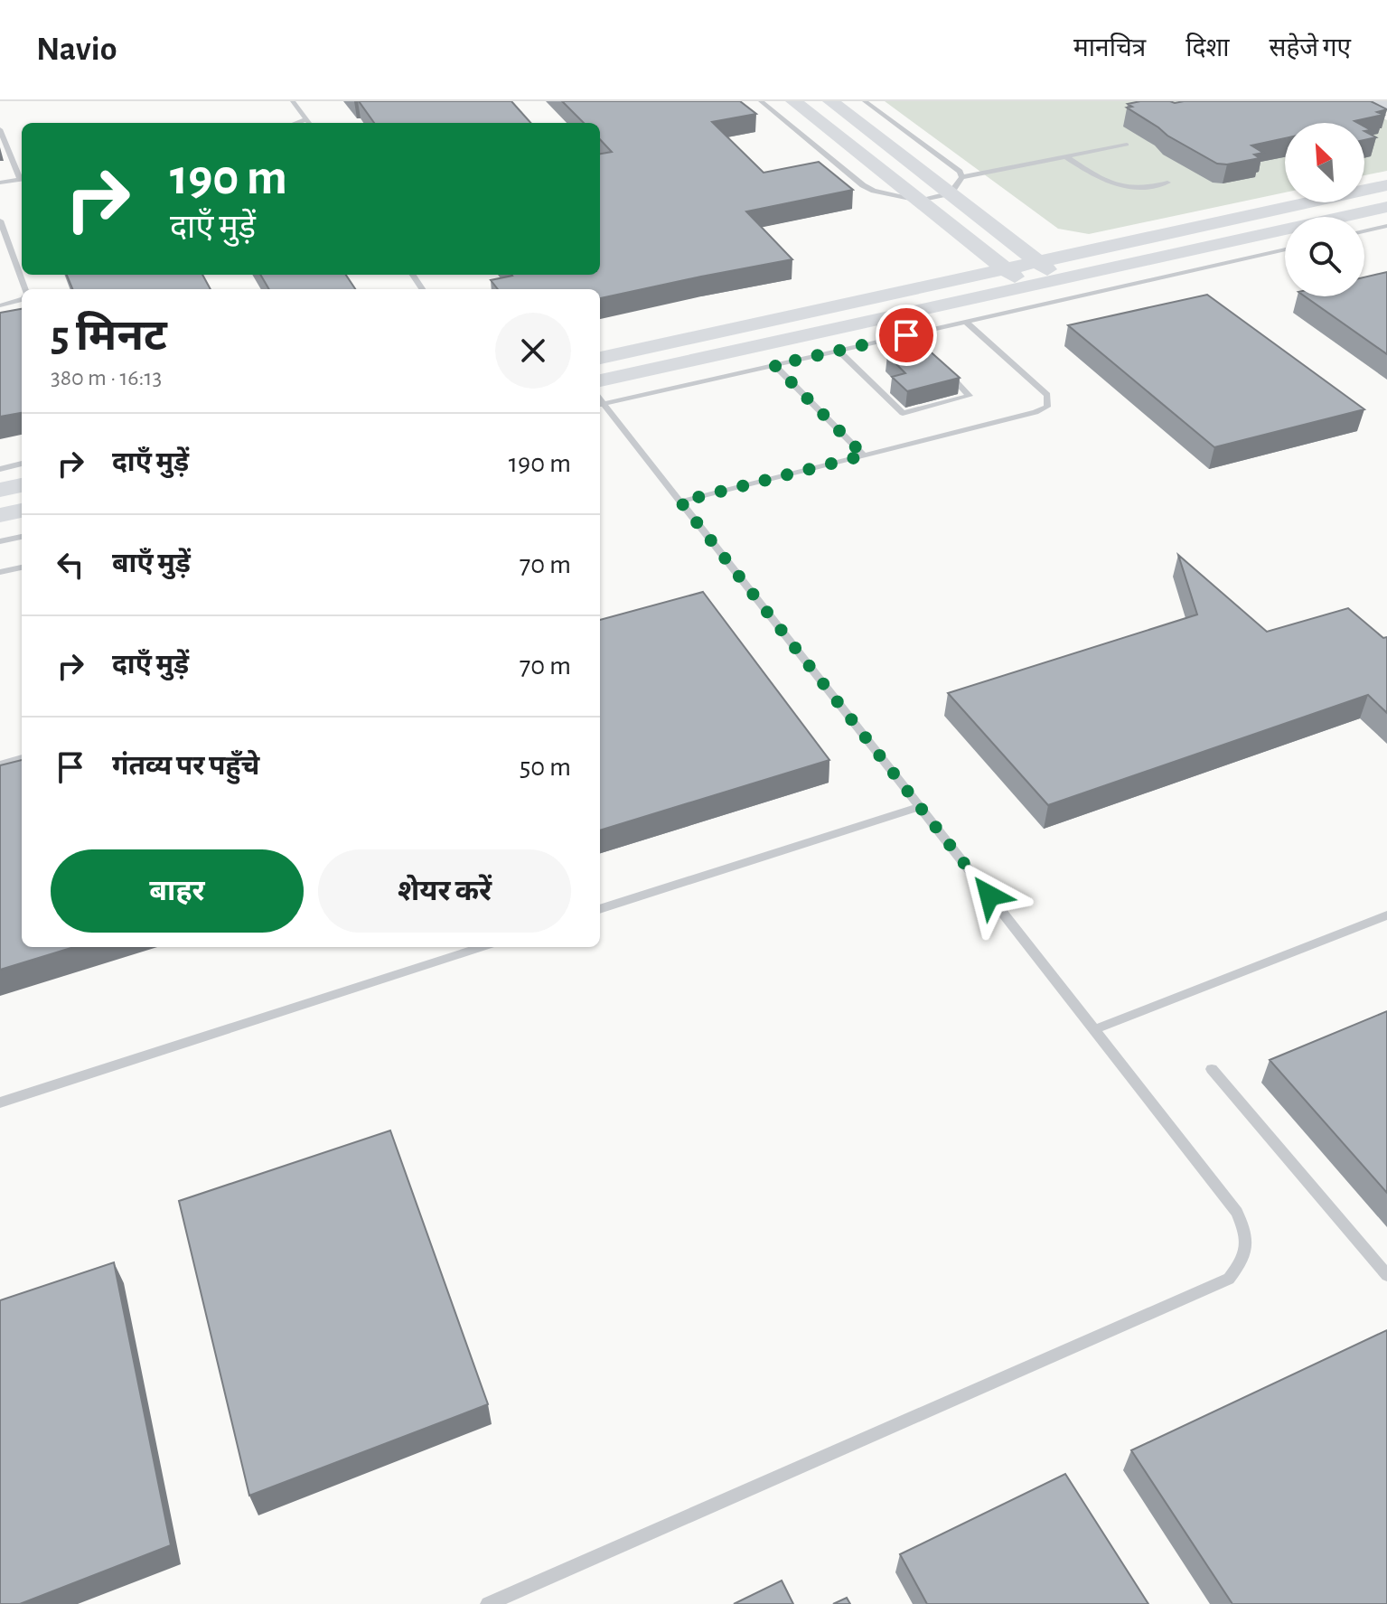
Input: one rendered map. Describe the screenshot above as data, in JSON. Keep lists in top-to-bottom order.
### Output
{
  "north": "top left",
  "page": {
    "header": "Navio",
    "nav": ["मानचित्र", "दिशा", "सहेजे गए"],
    "turn": ["190 m", "दाएँ मुड़ें"],
    "heading": ["5 मिनट", "380 m · 16:13"],
    "list": [
      {
        "name": "दाएँ मुड़ें",
        "value": "190 m"
      },
      {
        "name": "बाएँ मुड़ें",
        "value": "70 m"
      },
      {
        "name": "दाएँ मुड़ें",
        "value": "70 m"
      },
      {
        "name": "गंतव्य पर पहुँचे",
        "value": "50 m"
      }
    ],
    "buttons": ["बाहर", "शेयर करें"]
  }
}
